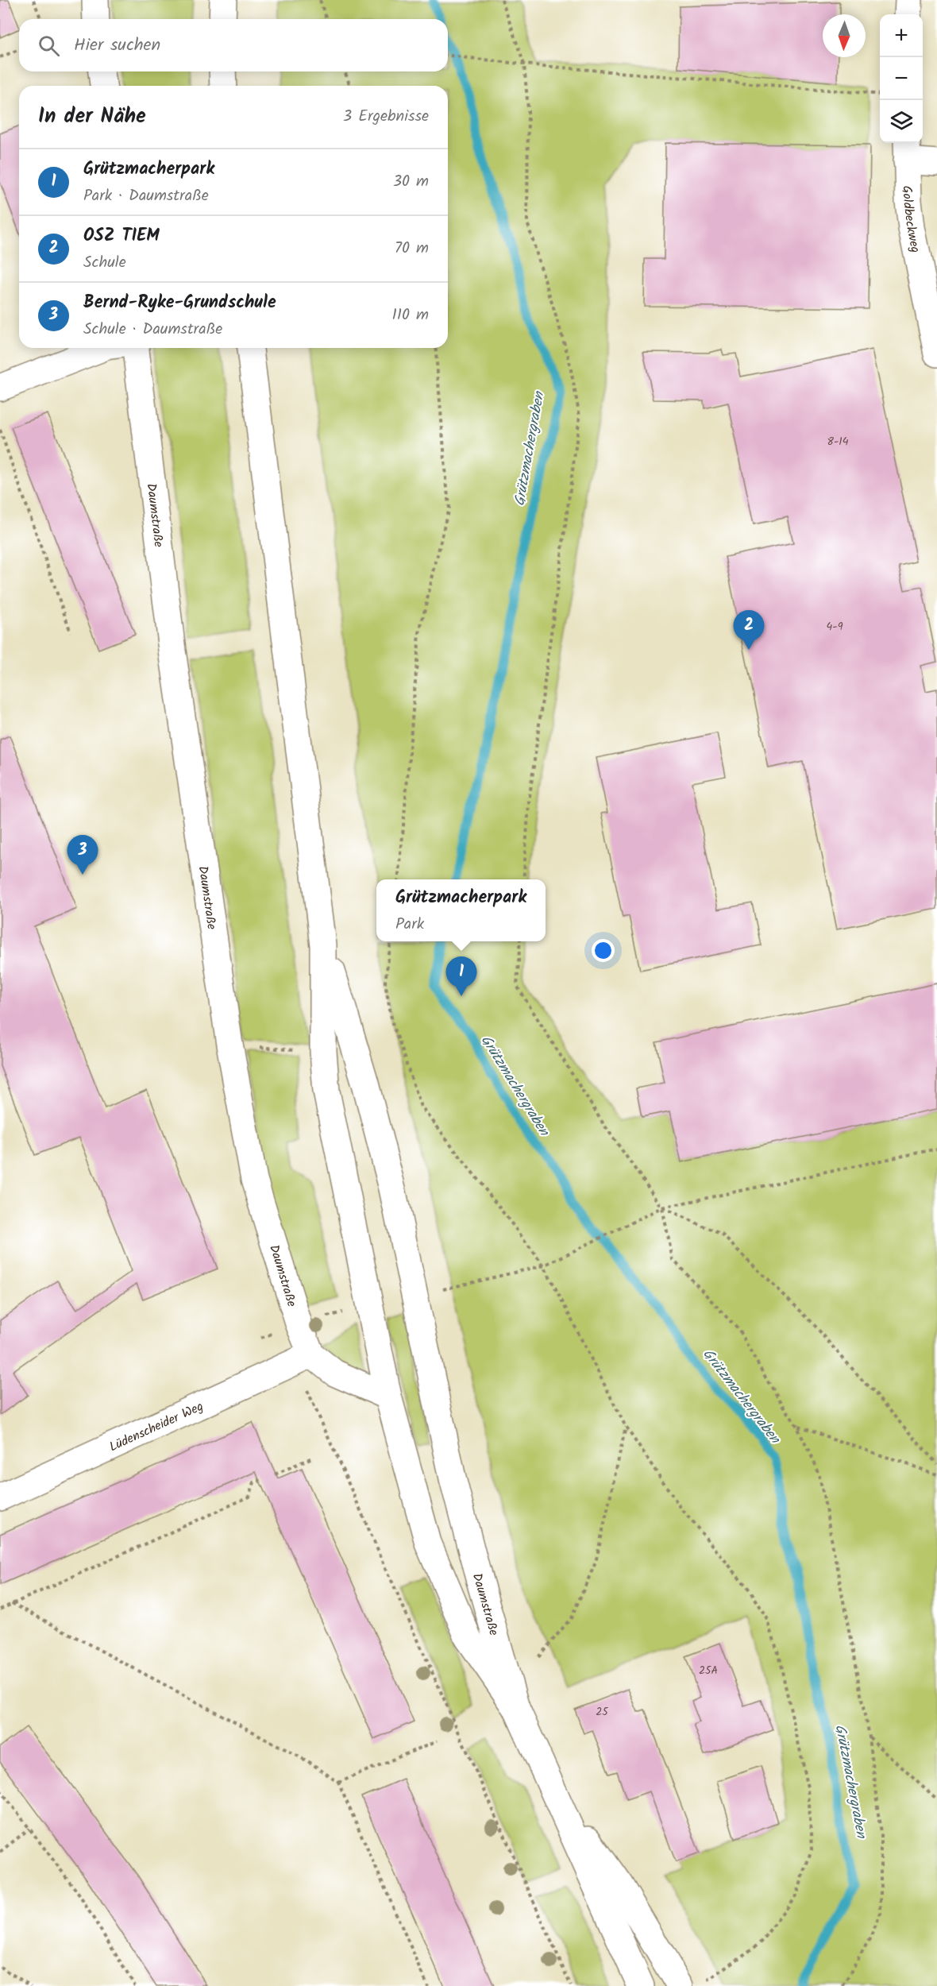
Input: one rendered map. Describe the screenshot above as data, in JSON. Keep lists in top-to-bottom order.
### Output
{
  "streets": {
    "main road": ["Goldbeckweg", "Daumstraße", "Lüdenscheider Weg"]
  },
  "crossings": [
    ["Daumstraße", "Lüdenscheider Weg"]
  ],
  "water": ["Grützmachergraben"],
  "house_numbers": [
    "8-14",
    "4-9",
    "25A",
    "25"
  ],
  "north": "bottom",
  "page": {
    "map_buttons": ["+", "−"],
    "search": "Hier suchen",
    "heading": ["In der Nähe", "3 Ergebnisse"],
    "list": [
      {
        "mark": "1",
        "name": "Grützmacherpark",
        "note": "Park · Daumstraße",
        "value": "30 m"
      },
      {
        "mark": "2",
        "name": "OSZ TIEM",
        "note": "Schule",
        "value": "70 m"
      },
      {
        "mark": "3",
        "name": "Bernd-Ryke-Grundschule",
        "note": "Schule · Daumstraße",
        "value": "110 m"
      }
    ],
    "pins": ["2", "3", "1"],
    "popup": ["Grützmacherpark", "Park"]
  }
}
